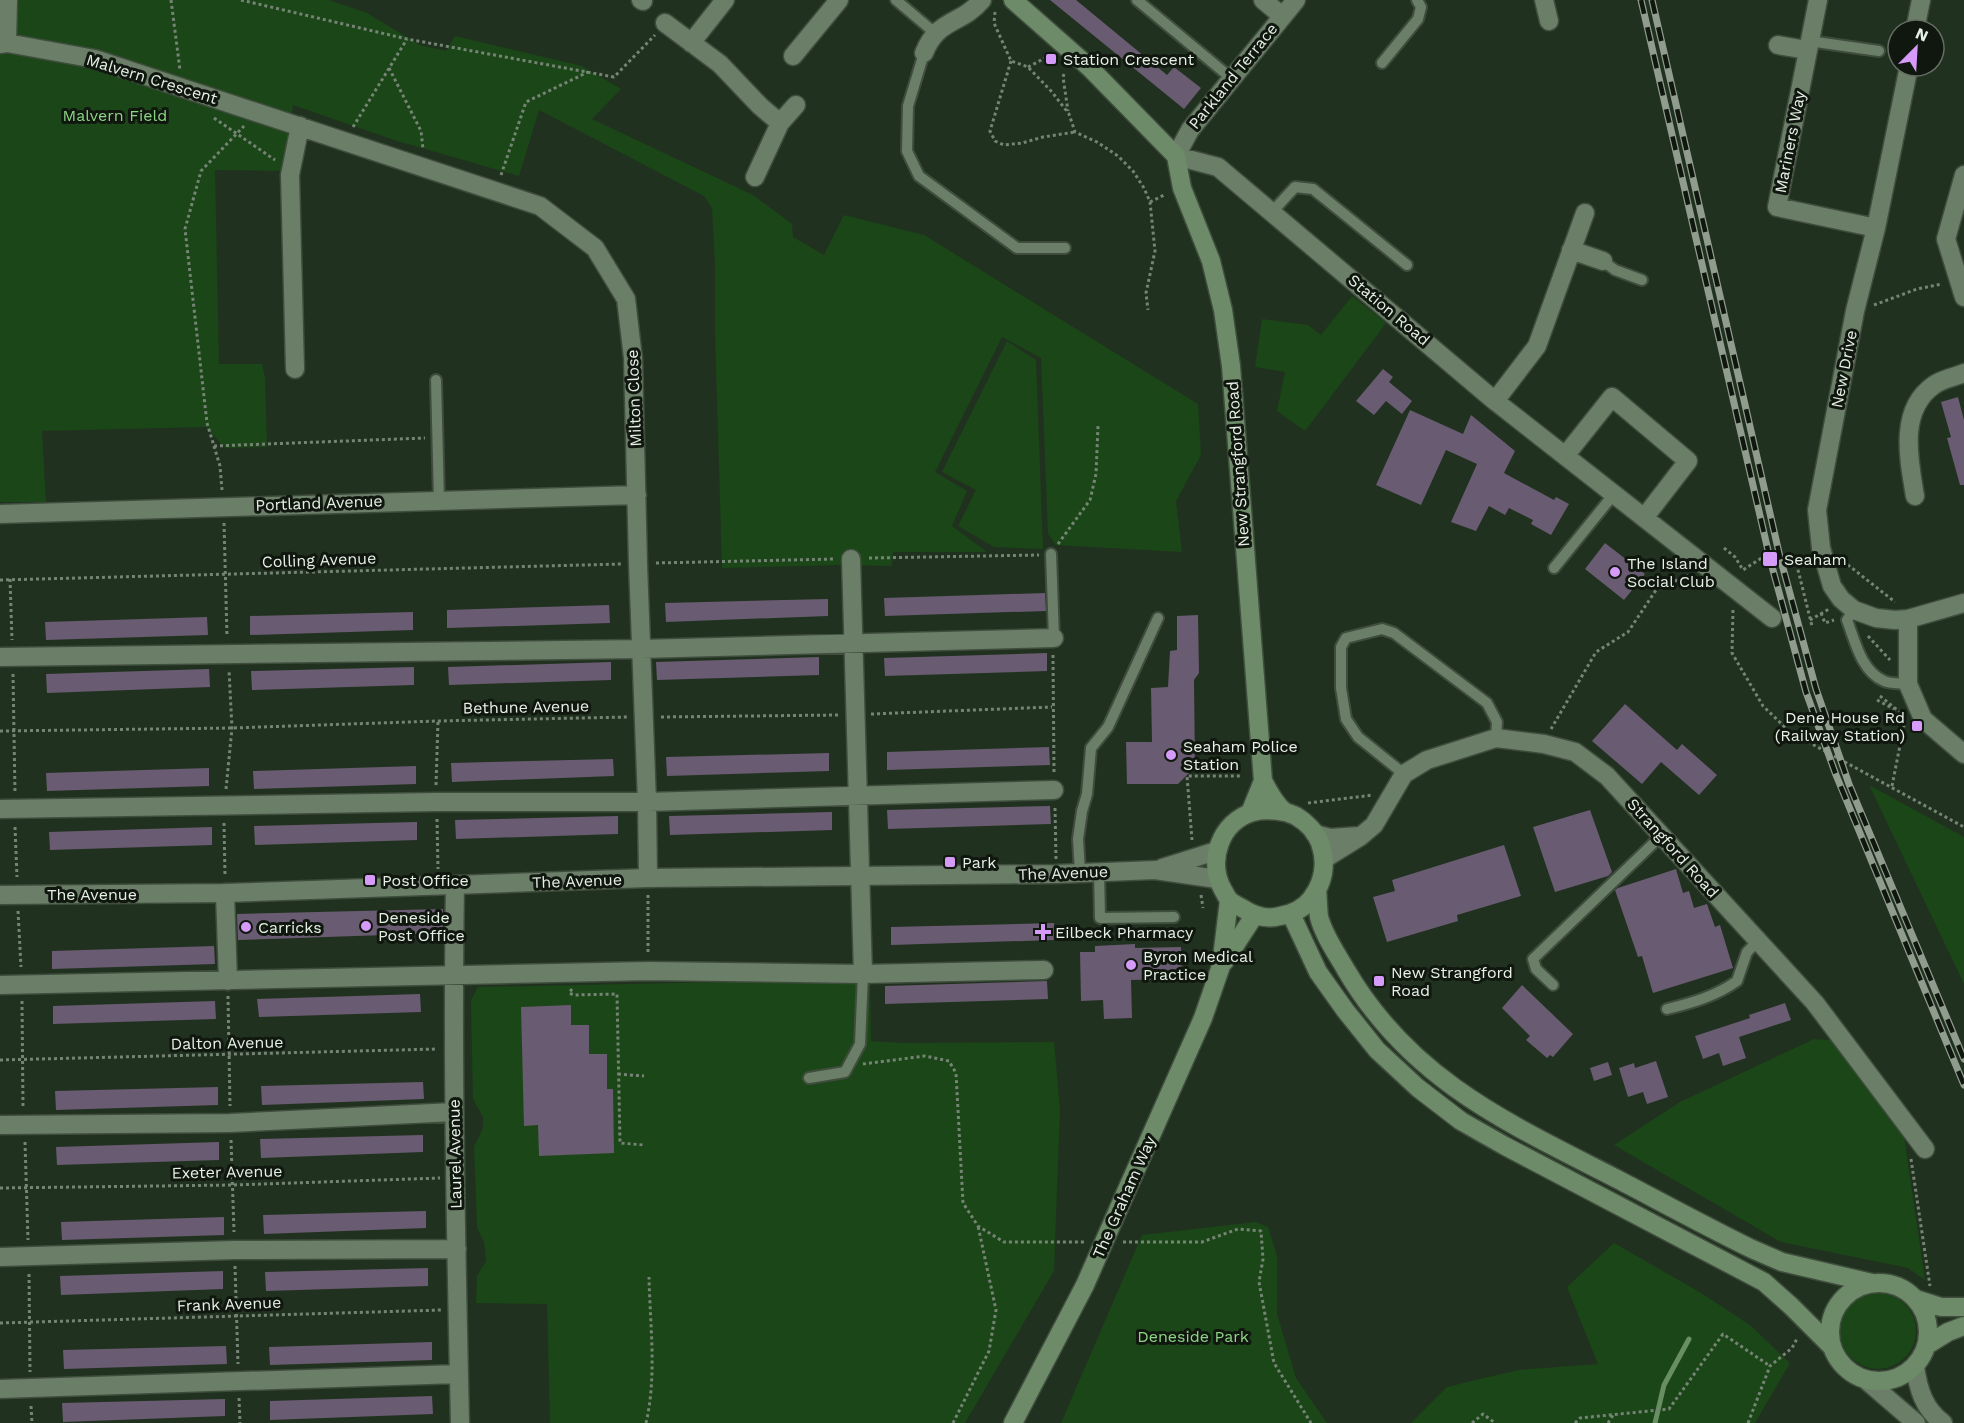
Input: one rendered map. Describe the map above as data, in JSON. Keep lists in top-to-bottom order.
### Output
{
  "streets": {
    "main road": ["New Strangford Road", "The Graham Way"],
    "street": [
      "Parkland Terrace",
      "Malvern Crescent",
      "Mariners Way",
      "Station Road",
      "New Drive",
      "Milton Close",
      "Portland Avenue",
      "Strangford Road",
      "The Avenue",
      "Laurel Avenue"
    ],
    "path": [
      "Colling Avenue",
      "Bethune Avenue",
      "Dalton Avenue",
      "Exeter Avenue",
      "Frank Avenue"
    ]
  },
  "crossings": [
    ["Parkland Terrace", "Station Road"],
    ["Parkland Terrace", "New Strangford Road"],
    ["Malvern Crescent", "Milton Close"],
    ["Mariners Way", "New Drive"],
    ["Station Road", "New Strangford Road"],
    ["Milton Close", "Portland Avenue"],
    ["Milton Close", "Colling Avenue"],
    ["Milton Close", "Bethune Avenue"],
    ["Milton Close", "The Avenue"],
    ["New Strangford Road", "Strangford Road"],
    ["New Strangford Road", "The Avenue"],
    ["New Strangford Road", "The Graham Way"],
    ["Strangford Road", "The Avenue"],
    ["Strangford Road", "The Graham Way"],
    ["The Avenue", "Laurel Avenue"],
    ["The Avenue", "The Graham Way"],
    ["Dalton Avenue", "Laurel Avenue"],
    ["Laurel Avenue", "Exeter Avenue"],
    ["Laurel Avenue", "Frank Avenue"]
  ],
  "parks": ["Malvern Field", "Deneside Park"],
  "places": {
    "transit": [
      "Station Crescent",
      "Seaham",
      "Dene House Rd (Railway Station)",
      "Park",
      "Post Office",
      "New Strangford Road"
    ],
    "other": [
      "The Island Social Club",
      "Seaham Police Station",
      "Deneside Post Office",
      "Carricks",
      "Byron Medical Practice"
    ],
    "health": ["Eilbeck Pharmacy"]
  },
  "north": "top right"
}
